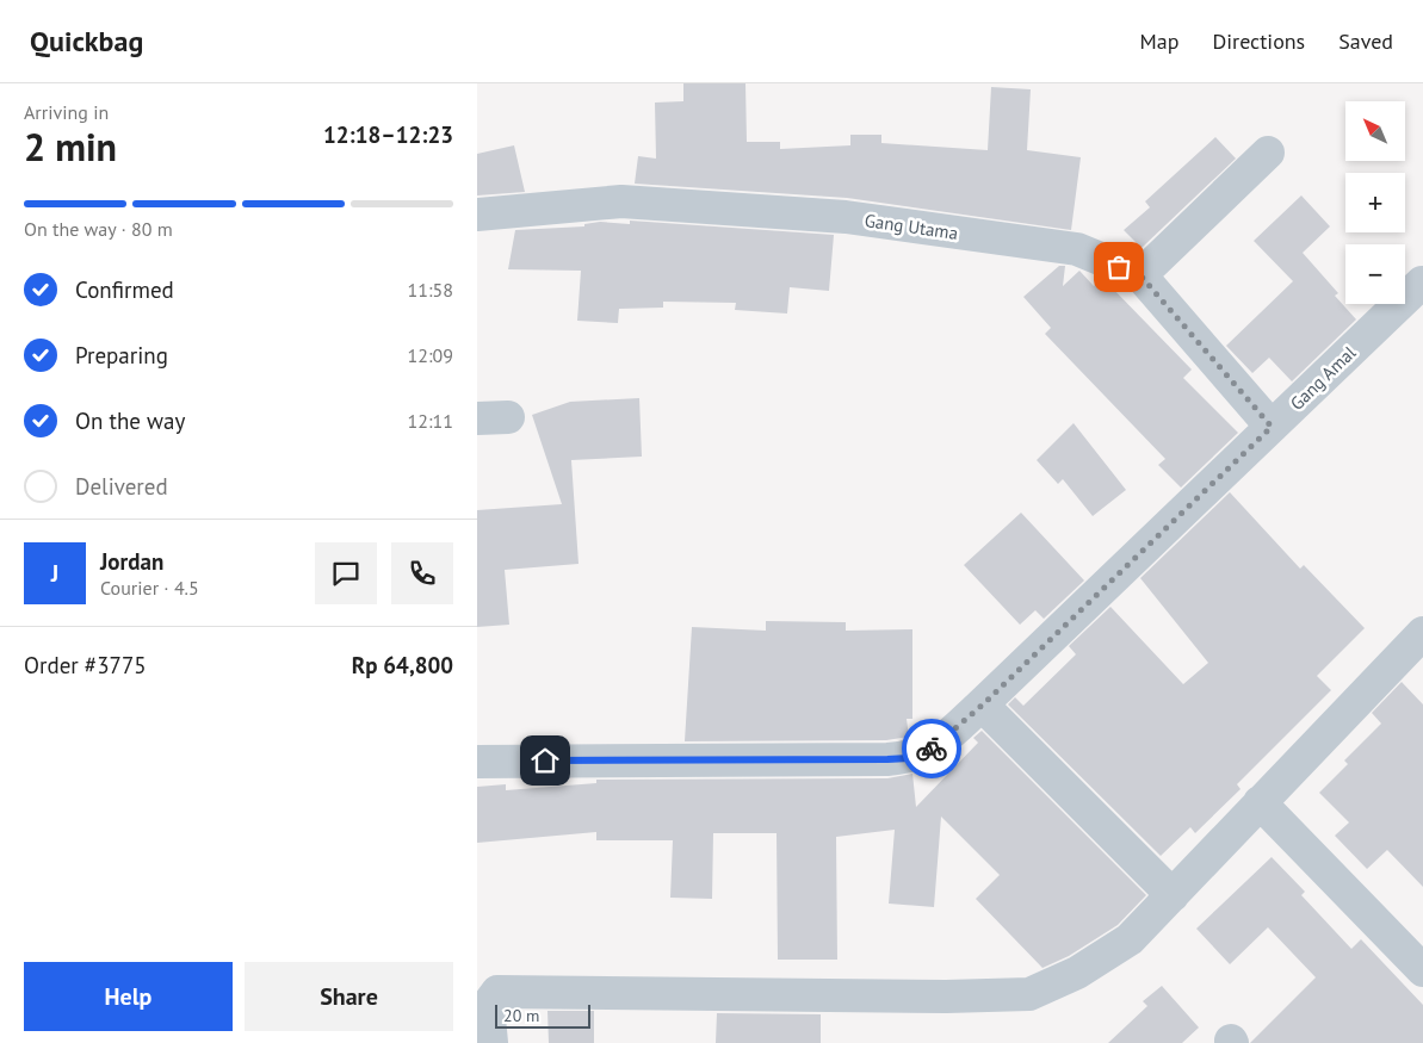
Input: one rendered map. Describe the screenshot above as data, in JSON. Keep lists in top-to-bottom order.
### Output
{
  "streets": {
    "street": ["Gang Utama", "Gang Amal"]
  },
  "crossings": [
    ["Gang Utama", "Gang Amal"]
  ],
  "scale_bar": "20 m",
  "north": "top left",
  "page": {
    "header": "Quickbag",
    "nav": ["Map", "Directions", "Saved"],
    "heading": ["2 min", "Arriving in", "12:18–12:23"],
    "panel": [
      "Jordan",
      "Courier · 4.5",
      "Order #3775",
      "Rp 64,800"
    ],
    "map_buttons": ["+", "−"],
    "bar": "On the way · 80 m",
    "list": [
      ["Confirmed", "11:58"],
      ["Preparing", "12:09"],
      ["On the way", "12:11"],
      "Delivered"
    ],
    "round": "J",
    "buttons": ["Help", "Share"],
    "scale": "20 m"
  }
}
